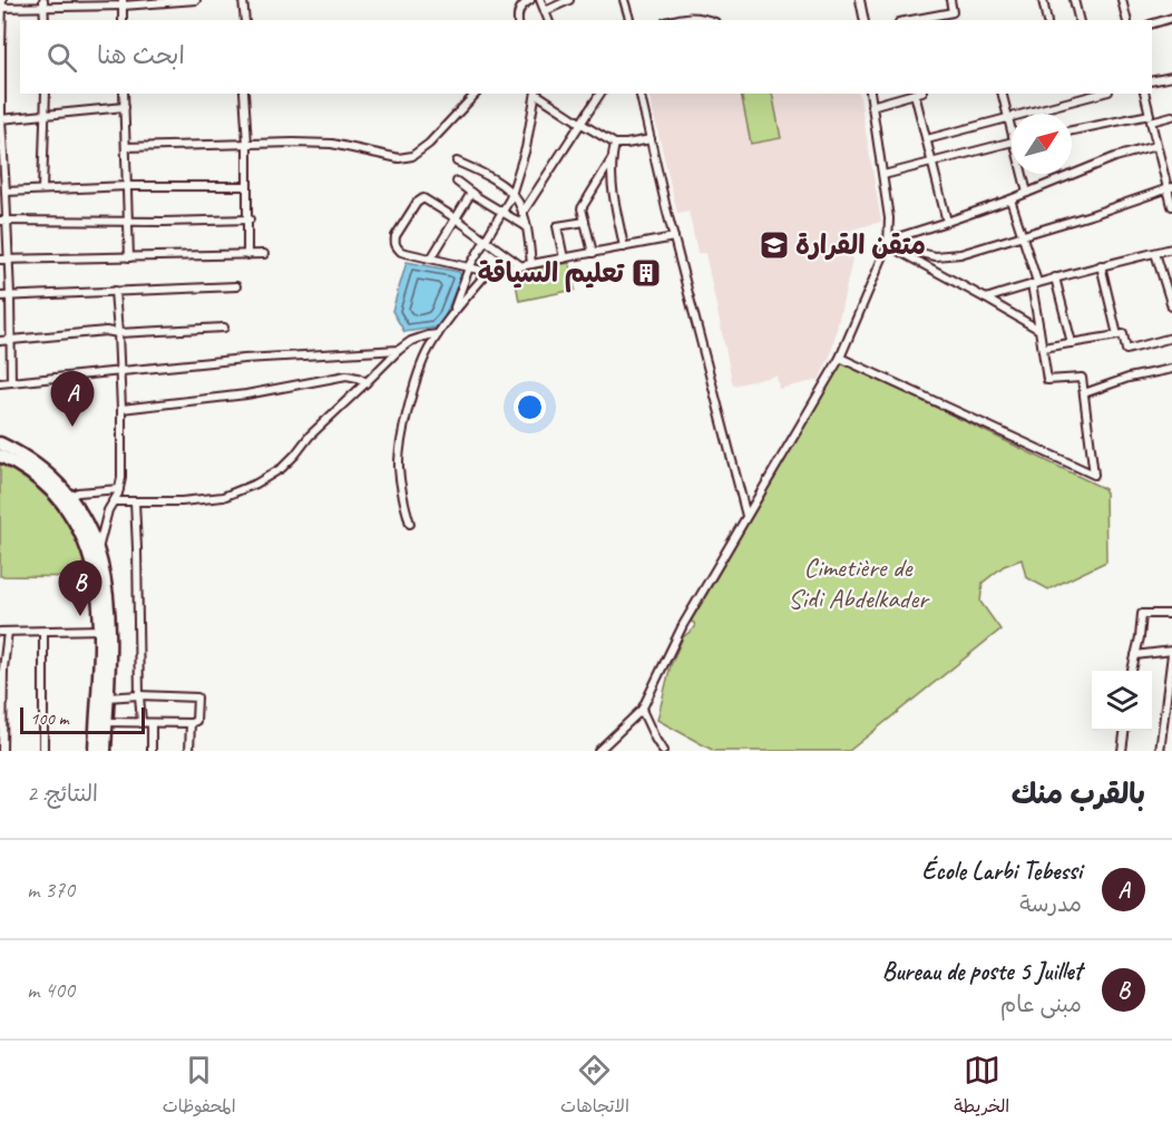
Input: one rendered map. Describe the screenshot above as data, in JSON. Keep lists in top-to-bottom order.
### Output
{
  "parks": ["Cimetière de Sidi Abdelkader"],
  "places": {
    "school or university": ["متقن القرارة"],
    "building": ["تعليم السياقة"]
  },
  "scale_bar": "100 m",
  "north": "top right",
  "page": {
    "search": "ابحث هنا",
    "pins": ["A", "B"],
    "scale": "100 m",
    "heading": ["بالقرب منك", "النتائج: 2"],
    "list": [
      {
        "mark": "A",
        "name": "École Larbi Tebessi",
        "note": "مدرسة",
        "value": "370 m"
      },
      {
        "mark": "B",
        "name": "Bureau de poste 5 Juillet",
        "note": "مبنى عام",
        "value": "400 m"
      }
    ],
    "nav": ["الخريطة", "الاتجاهات", "المحفوظات"]
  }
}
